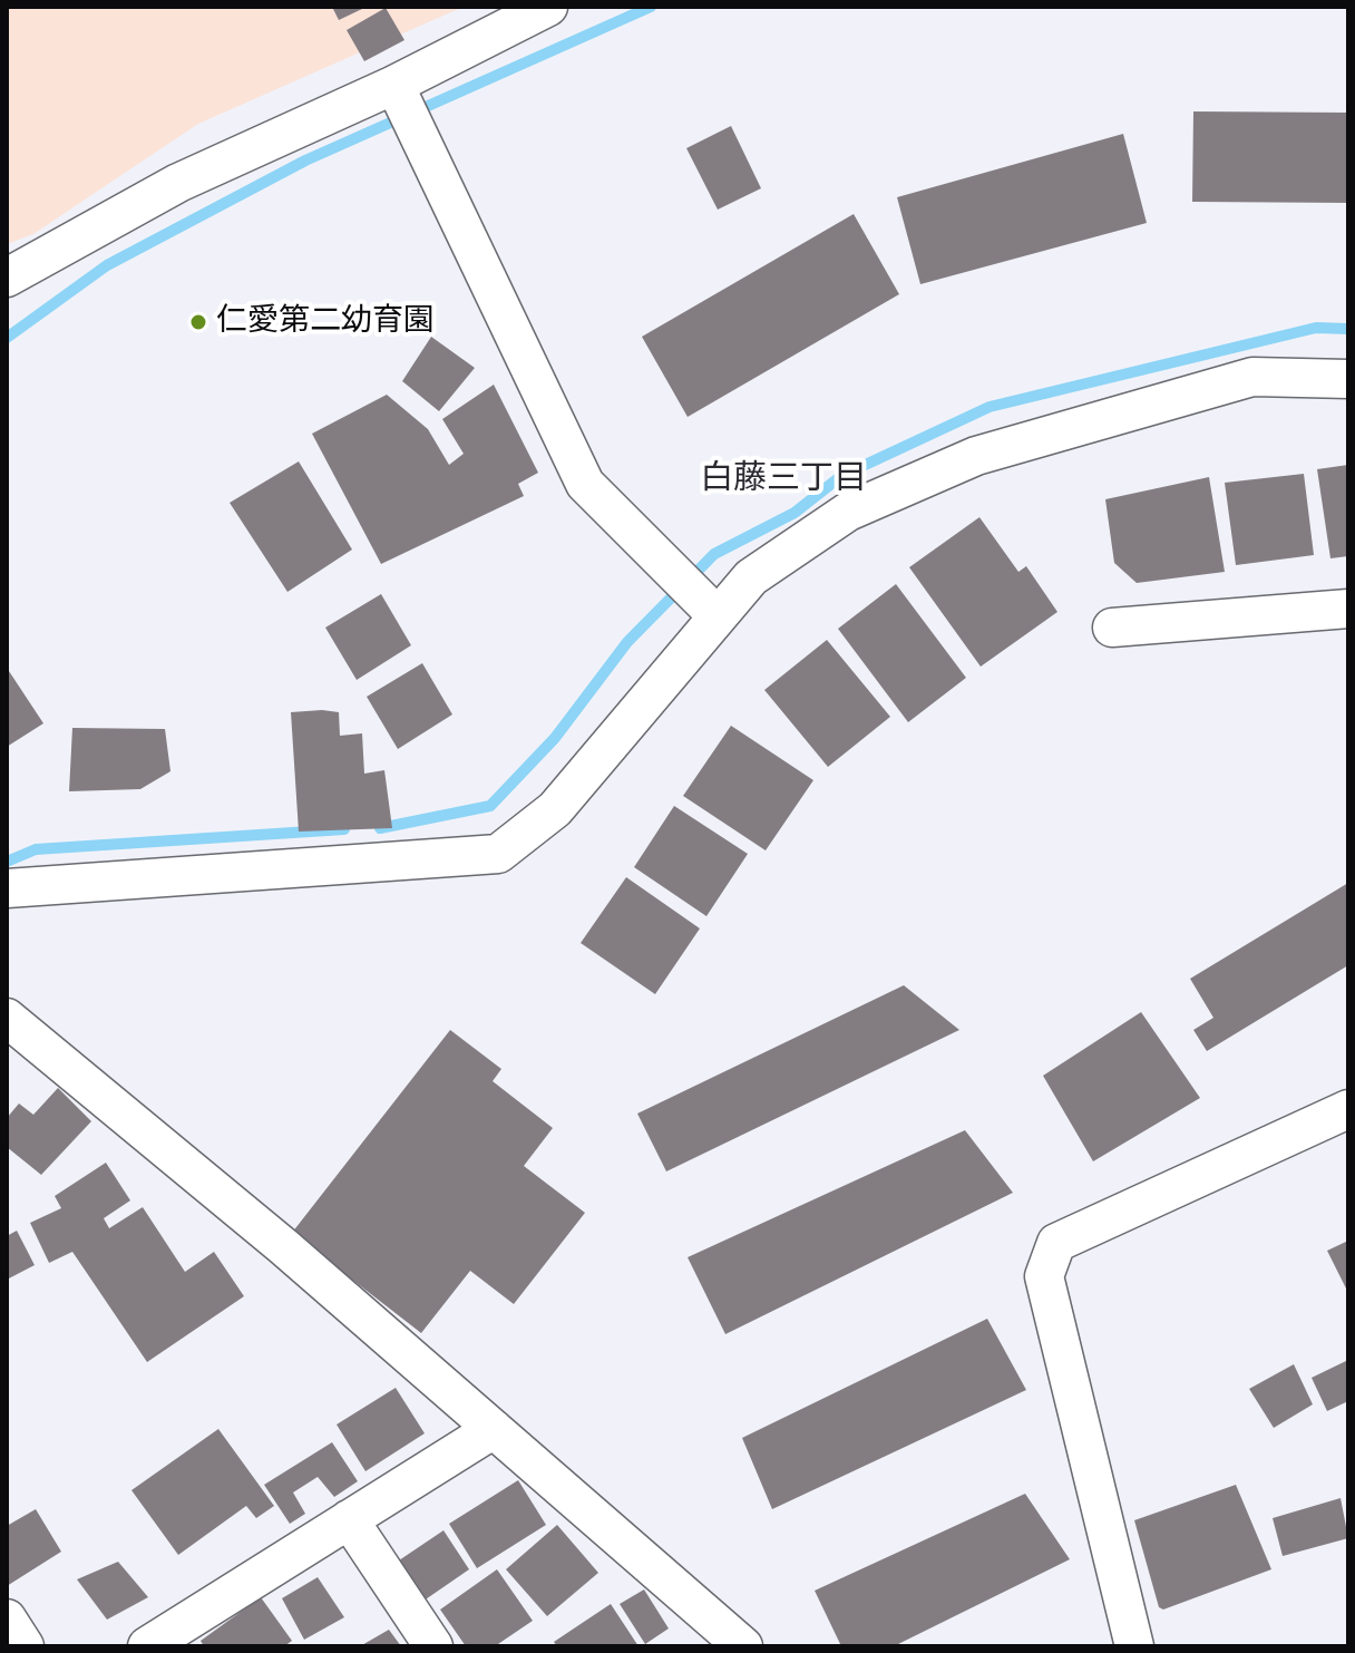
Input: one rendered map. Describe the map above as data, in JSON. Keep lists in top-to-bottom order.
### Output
{
  "districts": ["白藤三丁目"],
  "places": ["仁愛第二幼育園"]
}
